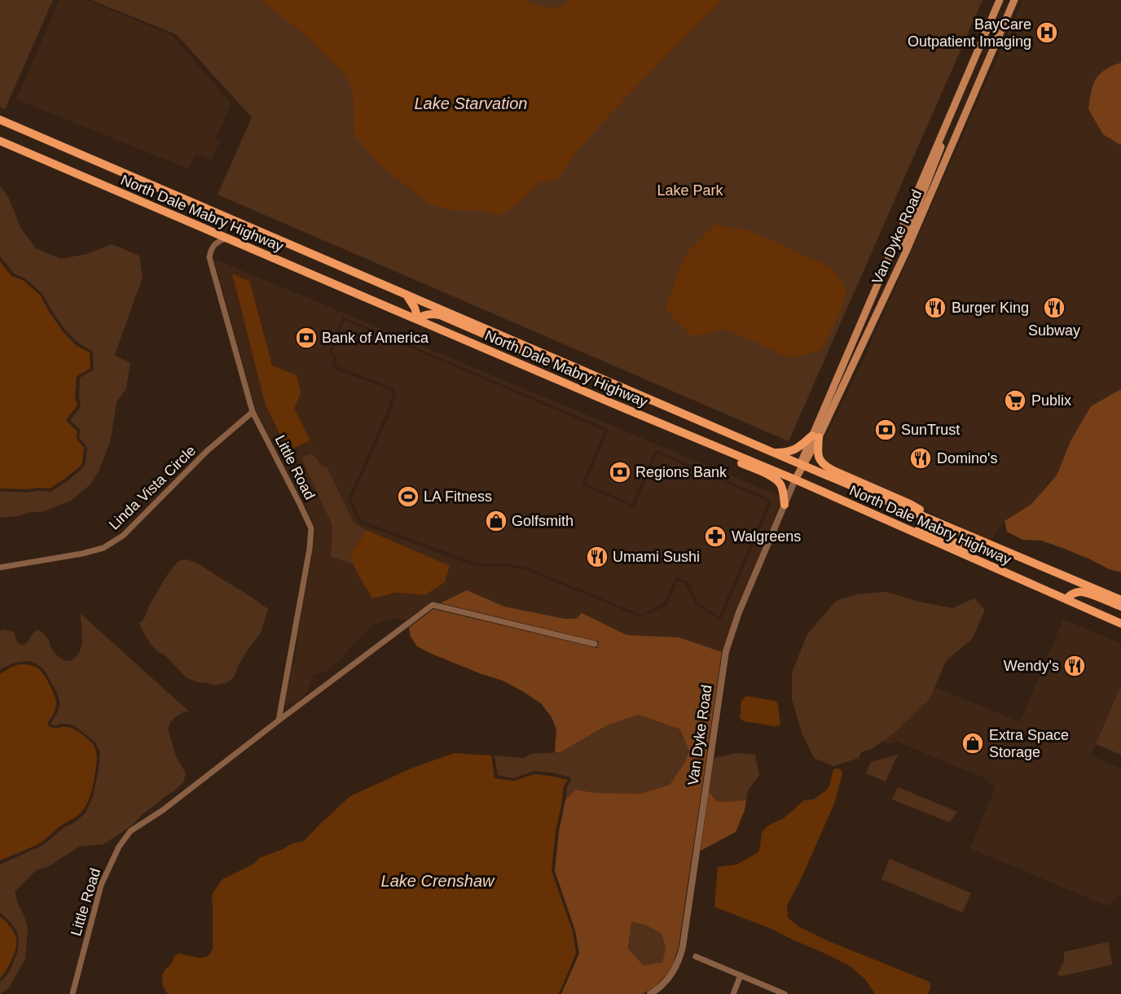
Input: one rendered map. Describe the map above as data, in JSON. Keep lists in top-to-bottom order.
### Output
{
  "streets": {
    "main road": ["North Dale Mabry Highway", "Van Dyke Road"],
    "street": ["Little Road", "Linda Vista Circle"]
  },
  "crossings": [
    ["North Dale Mabry Highway", "Van Dyke Road"],
    ["North Dale Mabry Highway", "Little Road"],
    ["Little Road", "Linda Vista Circle"]
  ],
  "water": ["Lake Starvation", "Lake Crenshaw"],
  "parks": ["Lake Park"],
  "places": {
    "hospital": ["BayCare Outpatient Imaging"],
    "restaurant": [
      "Burger King",
      "Subway",
      "Domino's",
      "Umami Sushi",
      "Wendy's"
    ],
    "bank": ["Bank of America", "SunTrust", "Regions Bank"],
    "supermarket": ["Publix"],
    "sports": ["LA Fitness"],
    "shop": ["Golfsmith", "Extra Space Storage"],
    "pharmacy": ["Walgreens"]
  }
}
